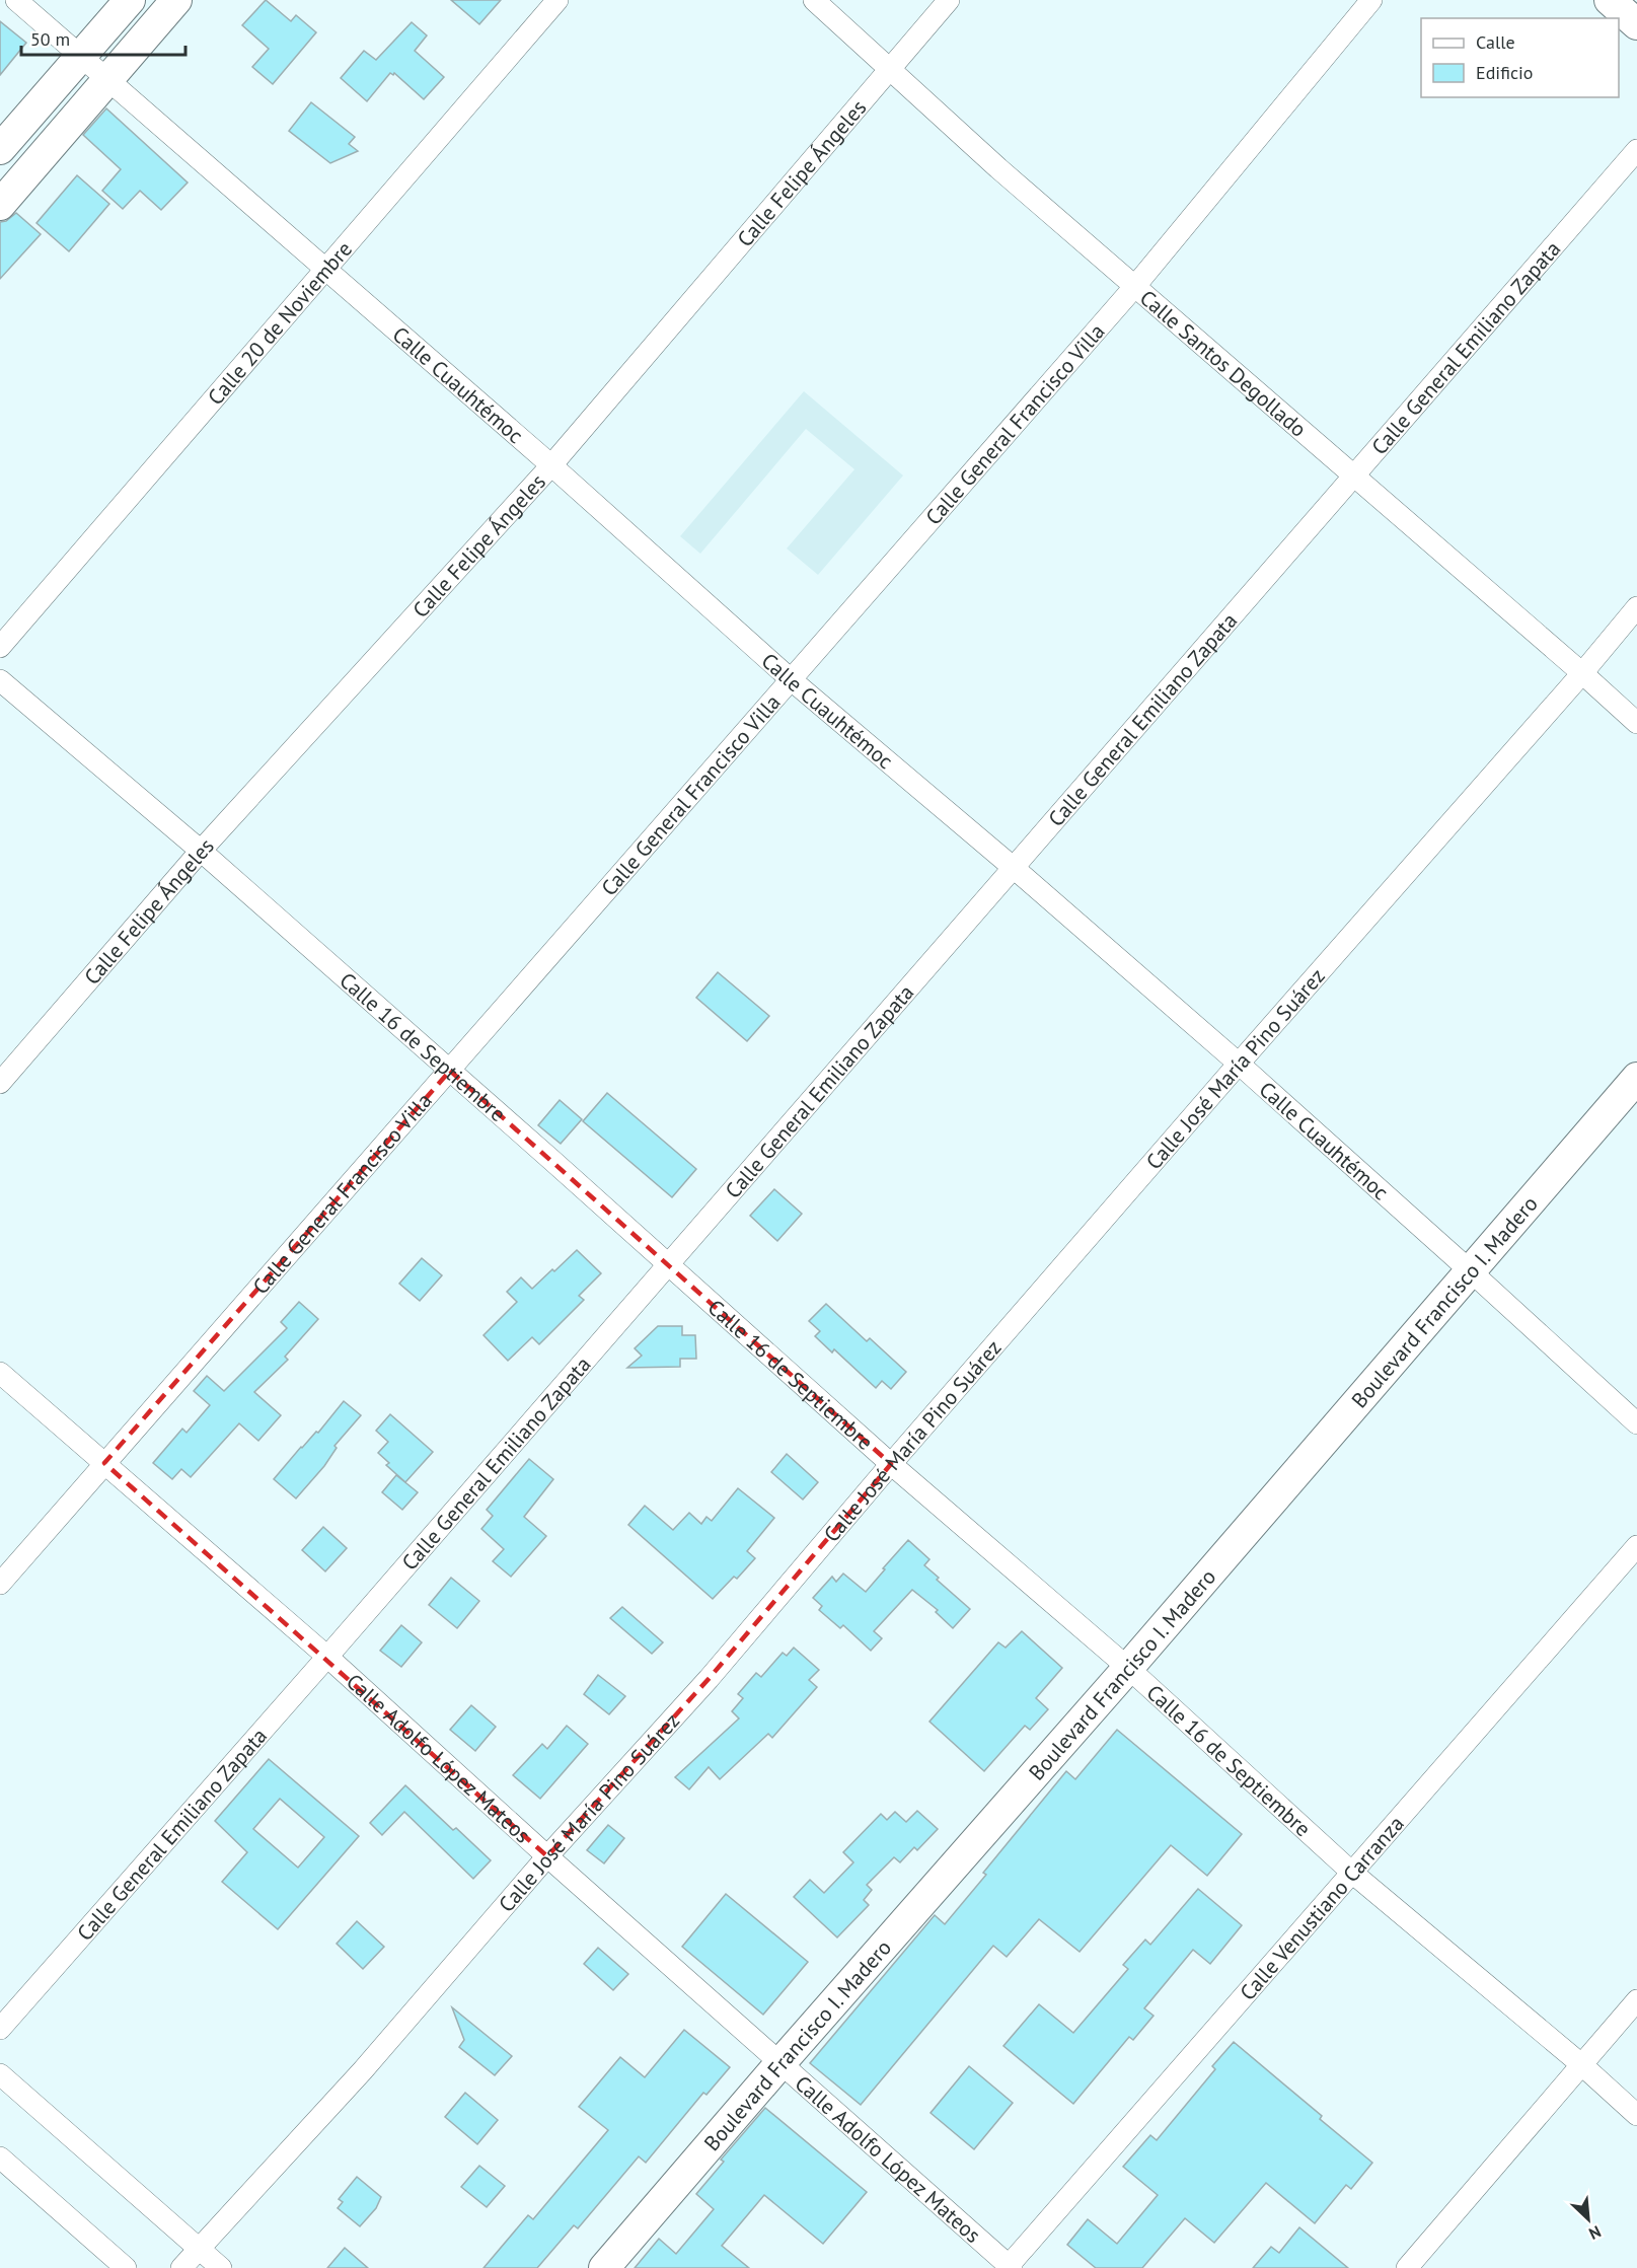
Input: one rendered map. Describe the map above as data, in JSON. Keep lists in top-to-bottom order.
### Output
{
  "streets": {
    "street": [
      "Calle Felipe Ángeles",
      "Calle 20 de Noviembre",
      "Calle General Emiliano Zapata",
      "Calle Santos Degollado",
      "Calle Cuauhtémoc",
      "Calle General Francisco Villa",
      "Calle 16 de Septiembre",
      "Calle José María Pino Suárez",
      "Boulevard Francisco I. Madero",
      "Calle Adolfo López Mateos",
      "Calle Venustiano Carranza"
    ]
  },
  "crossings": [
    ["Calle Felipe Ángeles", "Calle Santos Degollado"],
    ["Calle Felipe Ángeles", "Calle Cuauhtémoc"],
    ["Calle Felipe Ángeles", "Calle 16 de Septiembre"],
    ["Calle 20 de Noviembre", "Calle Cuauhtémoc"],
    ["Calle General Emiliano Zapata", "Calle Santos Degollado"],
    ["Calle General Emiliano Zapata", "Calle Cuauhtémoc"],
    ["Calle General Emiliano Zapata", "Calle 16 de Septiembre"],
    ["Calle General Emiliano Zapata", "Calle Adolfo López Mateos"],
    ["Calle Santos Degollado", "Calle General Francisco Villa"],
    ["Calle Santos Degollado", "Calle José María Pino Suárez"],
    ["Calle Cuauhtémoc", "Calle General Francisco Villa"],
    ["Calle Cuauhtémoc", "Calle José María Pino Suárez"],
    ["Calle Cuauhtémoc", "Boulevard Francisco I. Madero"],
    ["Calle General Francisco Villa", "Calle 16 de Septiembre"],
    ["Calle General Francisco Villa", "Calle Adolfo López Mateos"],
    ["Calle 16 de Septiembre", "Calle José María Pino Suárez"],
    ["Calle 16 de Septiembre", "Boulevard Francisco I. Madero"],
    ["Calle 16 de Septiembre", "Calle Venustiano Carranza"],
    ["Calle José María Pino Suárez", "Calle Adolfo López Mateos"],
    ["Boulevard Francisco I. Madero", "Calle Adolfo López Mateos"],
    ["Calle Adolfo López Mateos", "Calle Venustiano Carranza"]
  ],
  "legend": ["Calle", "Edificio"],
  "scale_bar": "50 m",
  "north": "bottom right"
}
